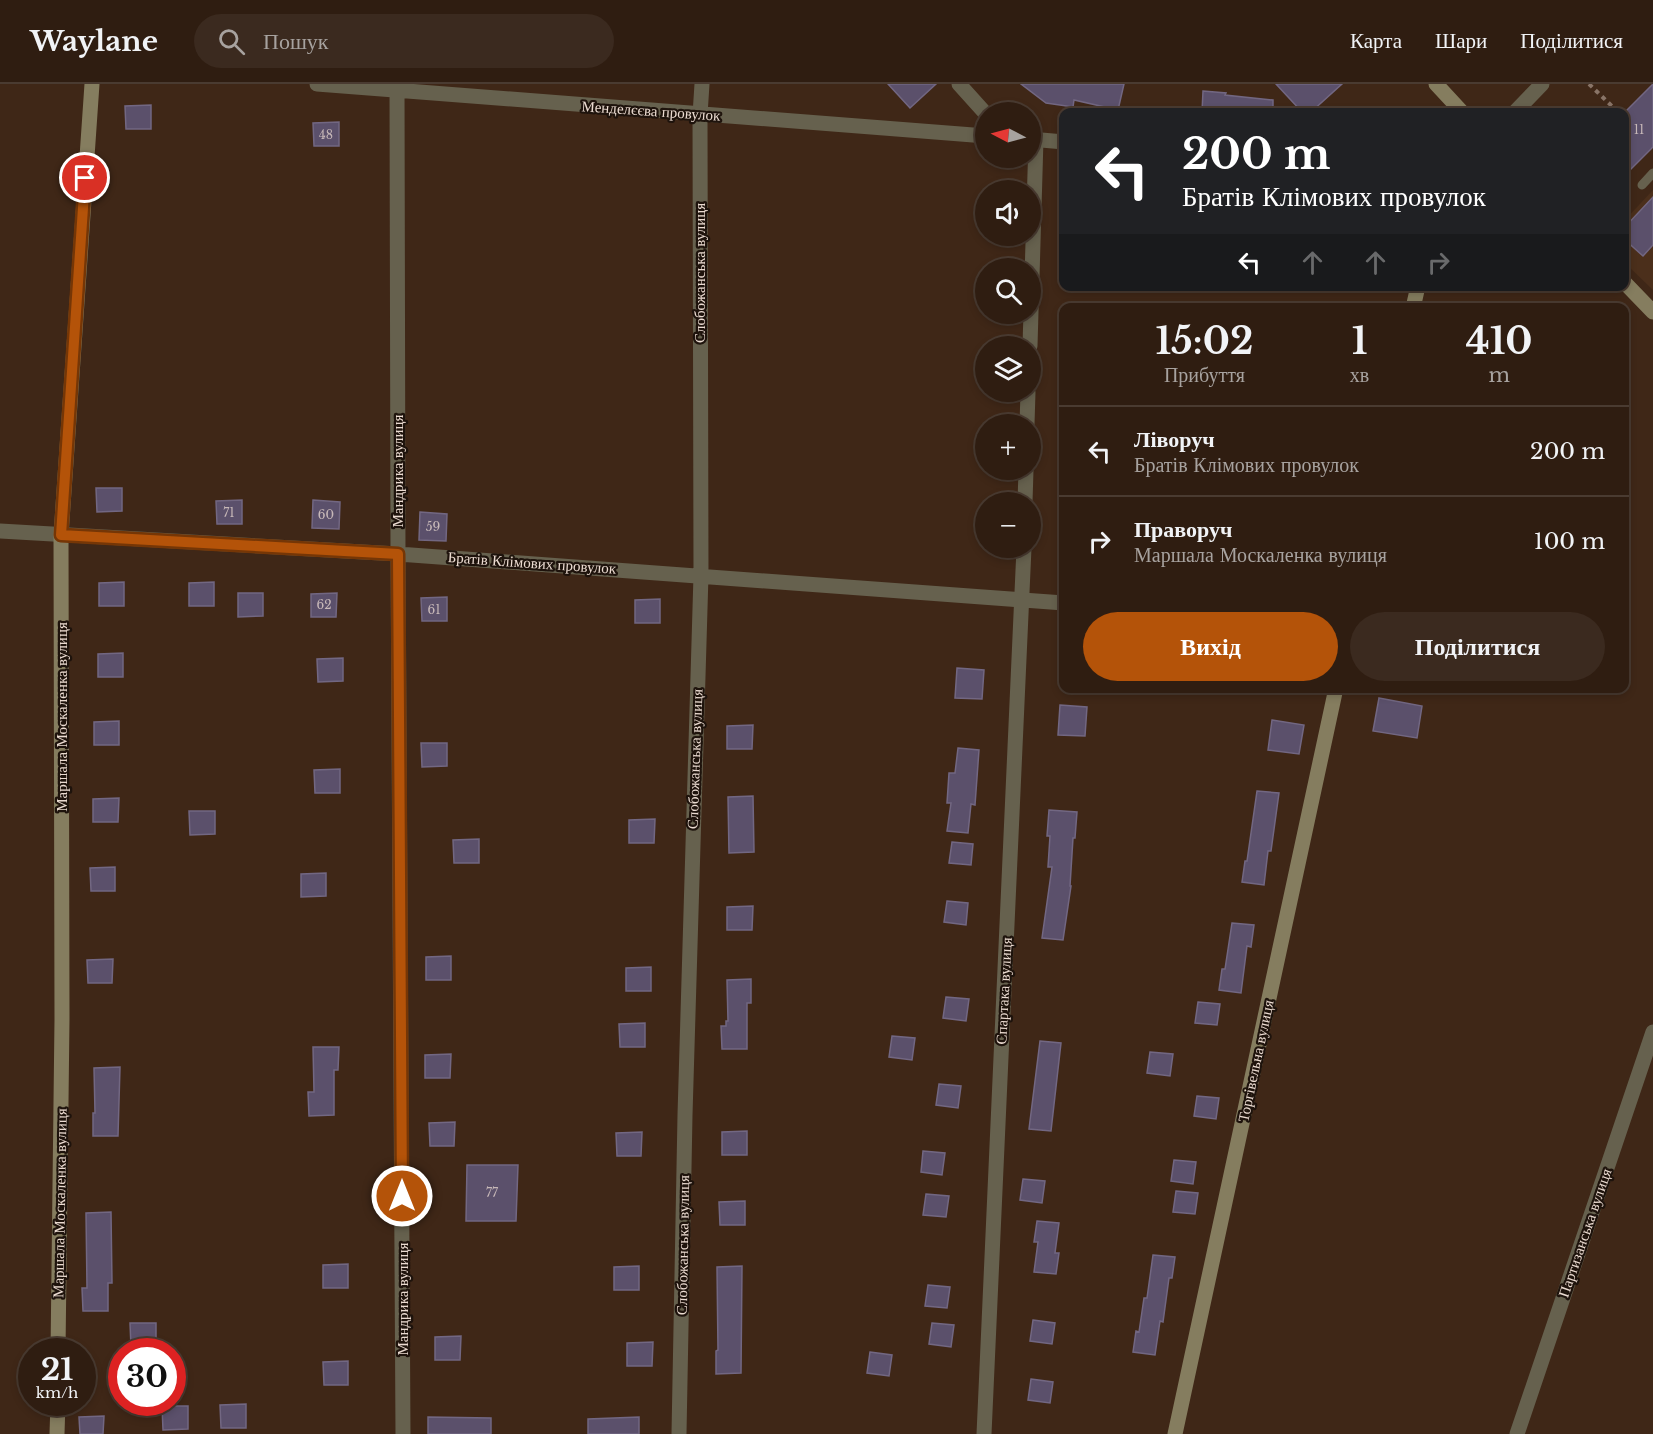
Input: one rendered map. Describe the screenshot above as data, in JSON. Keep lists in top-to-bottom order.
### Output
{
  "streets": {
    "street": [
      "Менделєєва провулок",
      "Слобожанська вулиця",
      "Мандрика вулиця",
      "Братів Клімових провулок",
      "Маршала Москаленка вулиця",
      "Спартака вулиця",
      "Торгівельна вулиця",
      "Партизанська вулиця"
    ]
  },
  "crossings": [
    ["Менделєєва провулок", "Слобожанська вулиця"],
    ["Менделєєва провулок", "Мандрика вулиця"],
    ["Слобожанська вулиця", "Братів Клімових провулок"],
    ["Мандрика вулиця", "Братів Клімових провулок"],
    ["Братів Клімових провулок", "Маршала Москаленка вулиця"],
    ["Братів Клімових провулок", "Спартака вулиця"]
  ],
  "house_numbers": [
    "11",
    "48",
    "71",
    "60",
    "59",
    "62",
    "61",
    "77"
  ],
  "north": "left",
  "page": {
    "header": "Waylane",
    "search": "Пошук",
    "nav": ["Карта", "Шари", "Поділитися"],
    "map_buttons": ["+", "−"],
    "turn": ["200 m", "Братів Клімових провулок"],
    "eta": [
      "15:02",
      "Прибуття",
      "1",
      "хв",
      "410",
      "m"
    ],
    "list": [
      {
        "name": "Ліворуч",
        "note": "Братів Клімових провулок",
        "value": "200 m"
      },
      {
        "name": "Праворуч",
        "note": "Маршала Москаленка вулиця",
        "value": "100 m"
      }
    ],
    "buttons": ["Вихід", "Поділитися"],
    "speed": "21 km/h",
    "limit": "30"
  }
}
